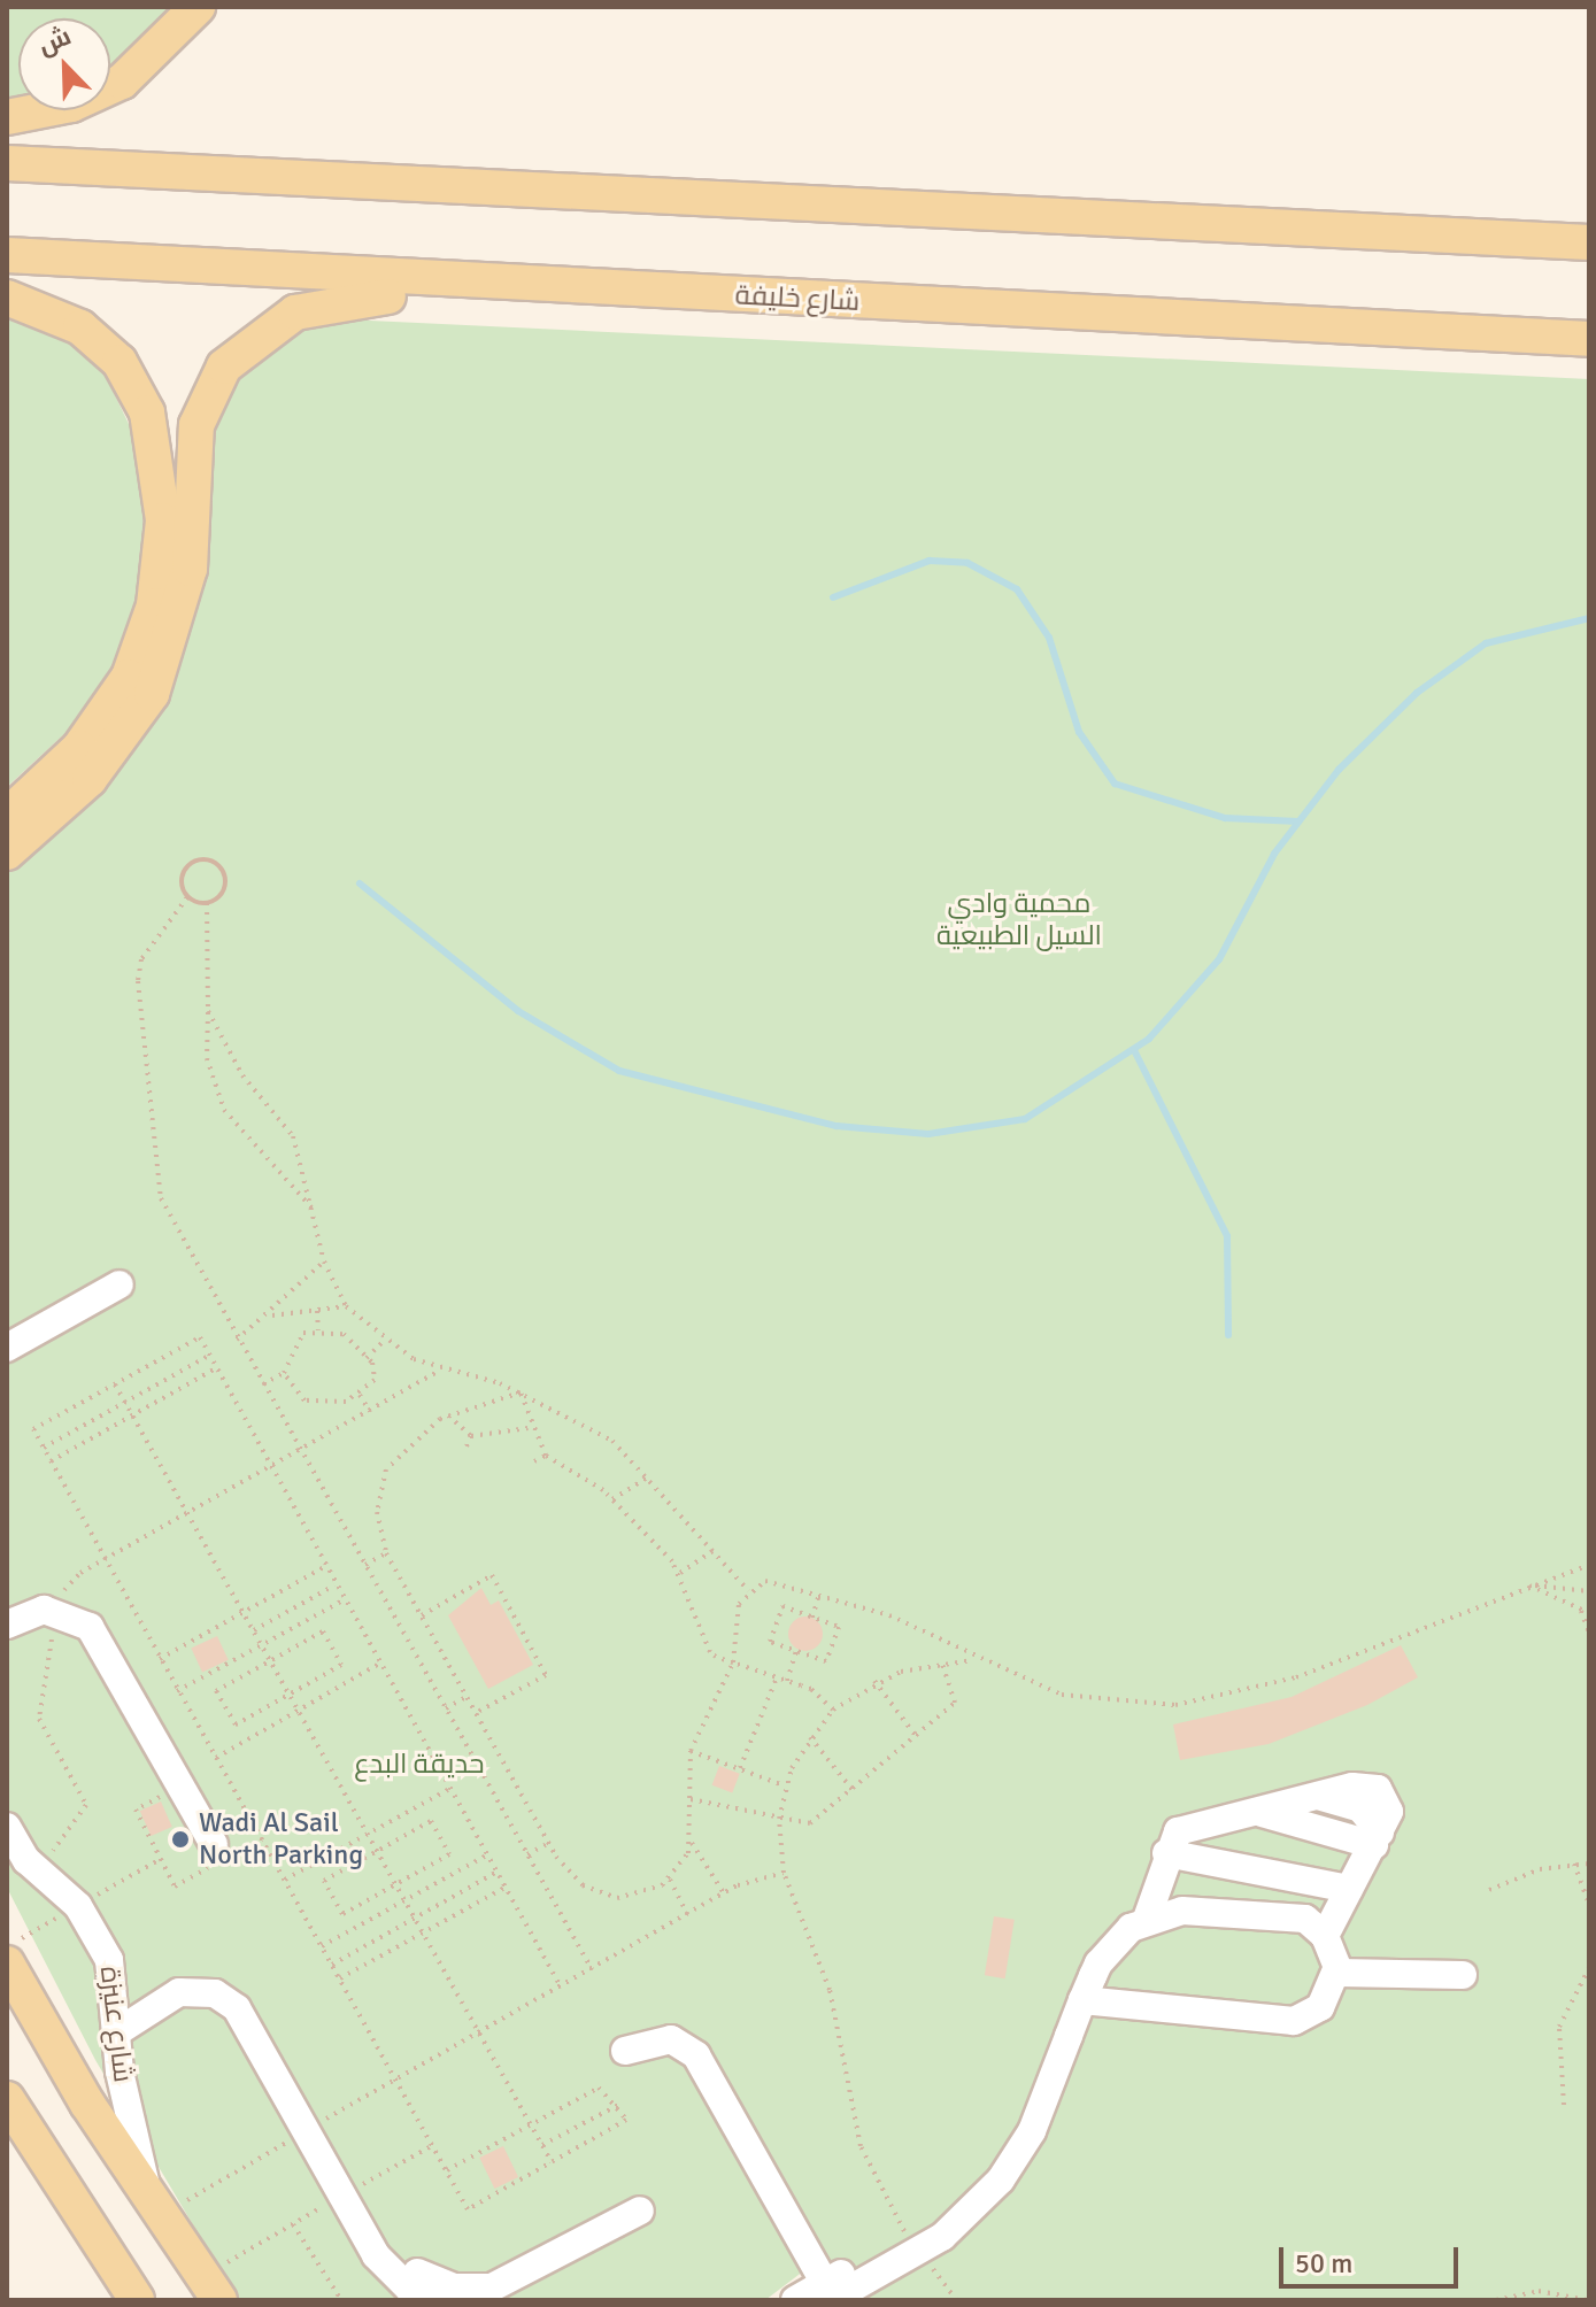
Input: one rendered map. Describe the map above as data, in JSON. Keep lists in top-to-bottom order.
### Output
{
  "streets": {
    "main road": ["شارع خليفة", "شارع عنيزة"]
  },
  "parks": ["محمية وادي السيل الطبيعية", "حديقة البدع"],
  "places": ["Wadi Al Sail North Parking"],
  "scale_bar": "50 m",
  "north": "top left"
}
